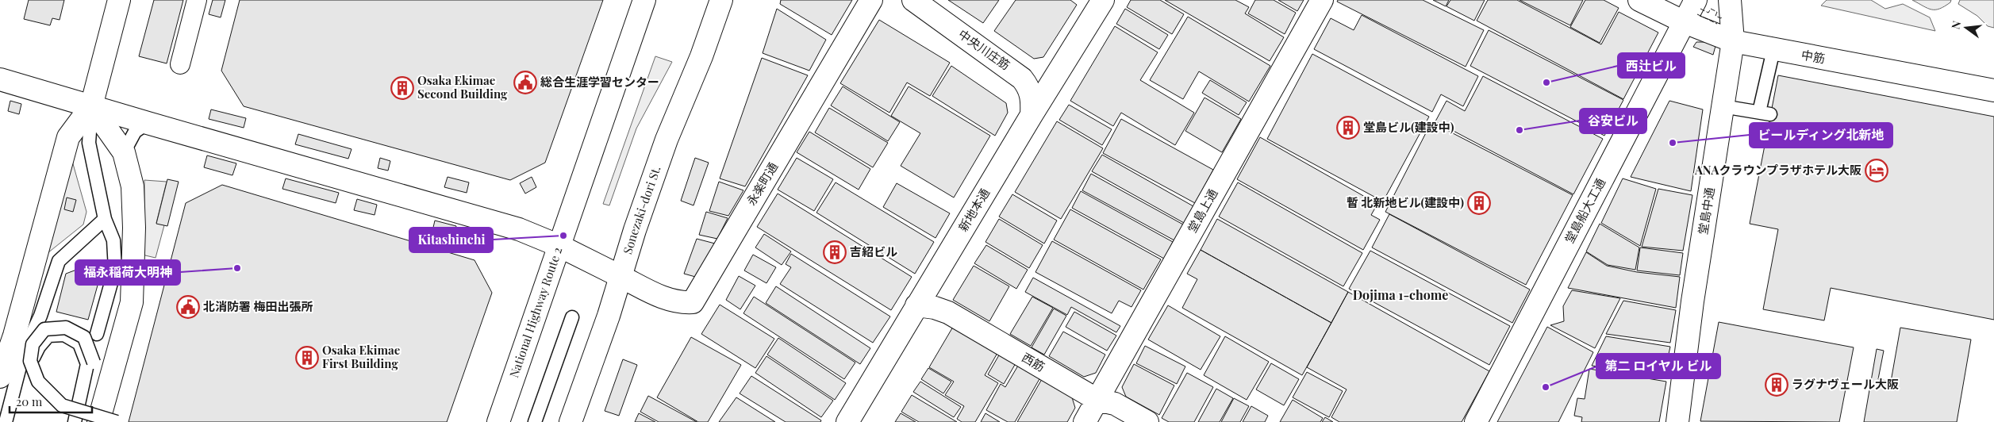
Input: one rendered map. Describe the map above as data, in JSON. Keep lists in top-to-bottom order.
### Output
{
  "streets": {
    "main road": [
      "中央川庄筋",
      "中筋",
      "永楽町通",
      "Sonezaki-dori St.",
      "新地本通",
      "堂島上通",
      "堂島船大工通",
      "堂島中通",
      "National Highway Route 2",
      "西筋"
    ]
  },
  "crossings": [
    ["中央川庄筋", "新地本通"],
    ["中筋", "堂島船大工通"],
    ["中筋", "堂島中通"],
    ["永楽町通", "Sonezaki-dori St."],
    ["新地本通", "西筋"],
    ["堂島上通", "西筋"]
  ],
  "districts": ["Dojima 1-chome"],
  "places": {
    "public building": ["総合生涯学習センター", "北消防署 梅田出張所"],
    "other": [
      "西辻ビル",
      "谷安ビル",
      "ビールディング北新地",
      "Kitashinchi",
      "福永稲荷大明神",
      "第二 ロイヤル ビル"
    ],
    "building": [
      "Osaka Ekimae Second Building",
      "堂島ビル(建設中)",
      "暫 北新地ビル(建設中)",
      "吉紹ビル",
      "Osaka Ekimae First Building",
      "ラグナヴェール大阪"
    ],
    "hotel": ["ANAクラウンプラザホテル大阪"]
  },
  "scale_bar": "20 m",
  "north": "left"
}
